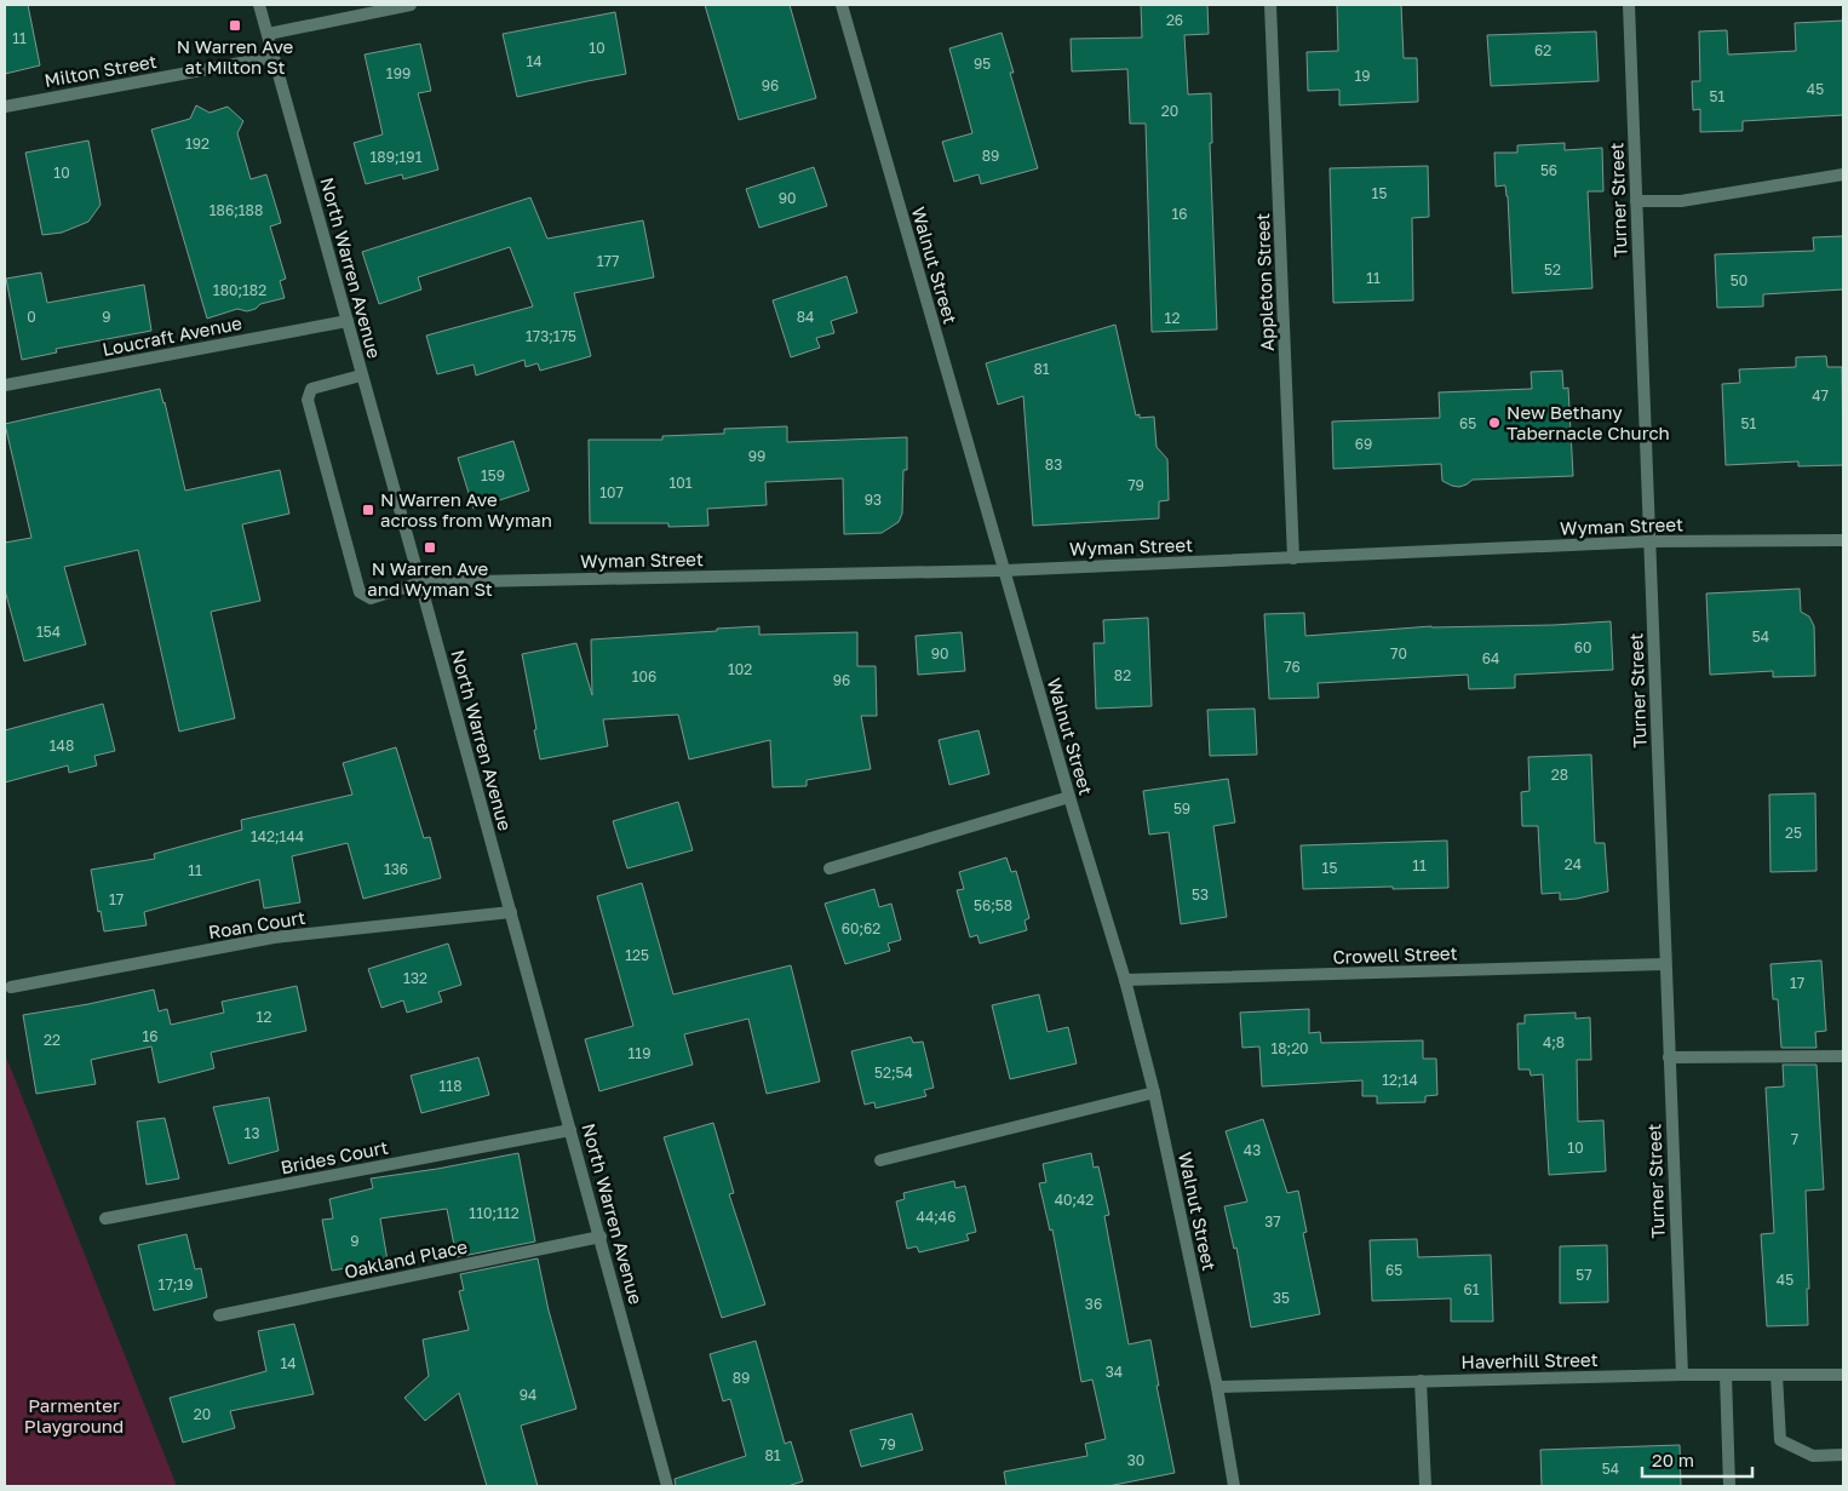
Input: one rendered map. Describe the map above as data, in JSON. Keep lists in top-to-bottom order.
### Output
{
  "streets": {
    "street": [
      "Milton Street",
      "Turner Street",
      "Walnut Street",
      "North Warren Avenue",
      "Appleton Street",
      "Loucraft Avenue",
      "Wyman Street",
      "Roan Court",
      "Crowell Street",
      "Brides Court",
      "Oakland Place",
      "Haverhill Street"
    ]
  },
  "crossings": [
    ["Milton Street", "North Warren Avenue"],
    ["Turner Street", "Wyman Street"],
    ["Turner Street", "Crowell Street"],
    ["Turner Street", "Haverhill Street"],
    ["Walnut Street", "Wyman Street"],
    ["Walnut Street", "Crowell Street"],
    ["Walnut Street", "Haverhill Street"],
    ["North Warren Avenue", "Loucraft Avenue"],
    ["North Warren Avenue", "Wyman Street"],
    ["North Warren Avenue", "Roan Court"],
    ["North Warren Avenue", "Brides Court"],
    ["North Warren Avenue", "Oakland Place"],
    ["Appleton Street", "Wyman Street"]
  ],
  "parks": ["Parmenter Playground"],
  "places": {
    "transit": ["N Warren Ave at Milton St", "N Warren Ave across from Wyman", "N Warren Ave and Wyman St"],
    "other": ["New Bethany Tabernacle Church"]
  },
  "house_numbers": [
    "26",
    "11",
    "10",
    "62",
    "14",
    "95",
    "199",
    "19",
    "96",
    "45",
    "51",
    "20",
    "192",
    "89",
    "189;191",
    "56",
    "10",
    "15",
    "90",
    "186;188",
    "16",
    "177",
    "52",
    "11",
    "50",
    "180;182",
    "0",
    "9",
    "84",
    "12",
    "173;175",
    "81",
    "47",
    "65",
    "51",
    "69",
    "99",
    "83",
    "159",
    "101",
    "79",
    "107",
    "93",
    "154",
    "54",
    "60",
    "90",
    "70",
    "64",
    "76",
    "102",
    "82",
    "106",
    "96",
    "148",
    "28",
    "59",
    "25",
    "142;144",
    "24",
    "11",
    "15",
    "136",
    "11",
    "53",
    "17",
    "56;58",
    "60;62",
    "125",
    "132",
    "17",
    "12",
    "16",
    "22",
    "4;8",
    "18;20",
    "119",
    "52;54",
    "12;14",
    "118",
    "13",
    "7",
    "10",
    "43",
    "40;42",
    "110;112",
    "44;46",
    "37",
    "9",
    "65",
    "57",
    "45",
    "17;19",
    "61",
    "35",
    "36",
    "14",
    "34",
    "89",
    "94",
    "20",
    "79",
    "81",
    "30",
    "54"
  ],
  "scale_bar": "20 m"
}
